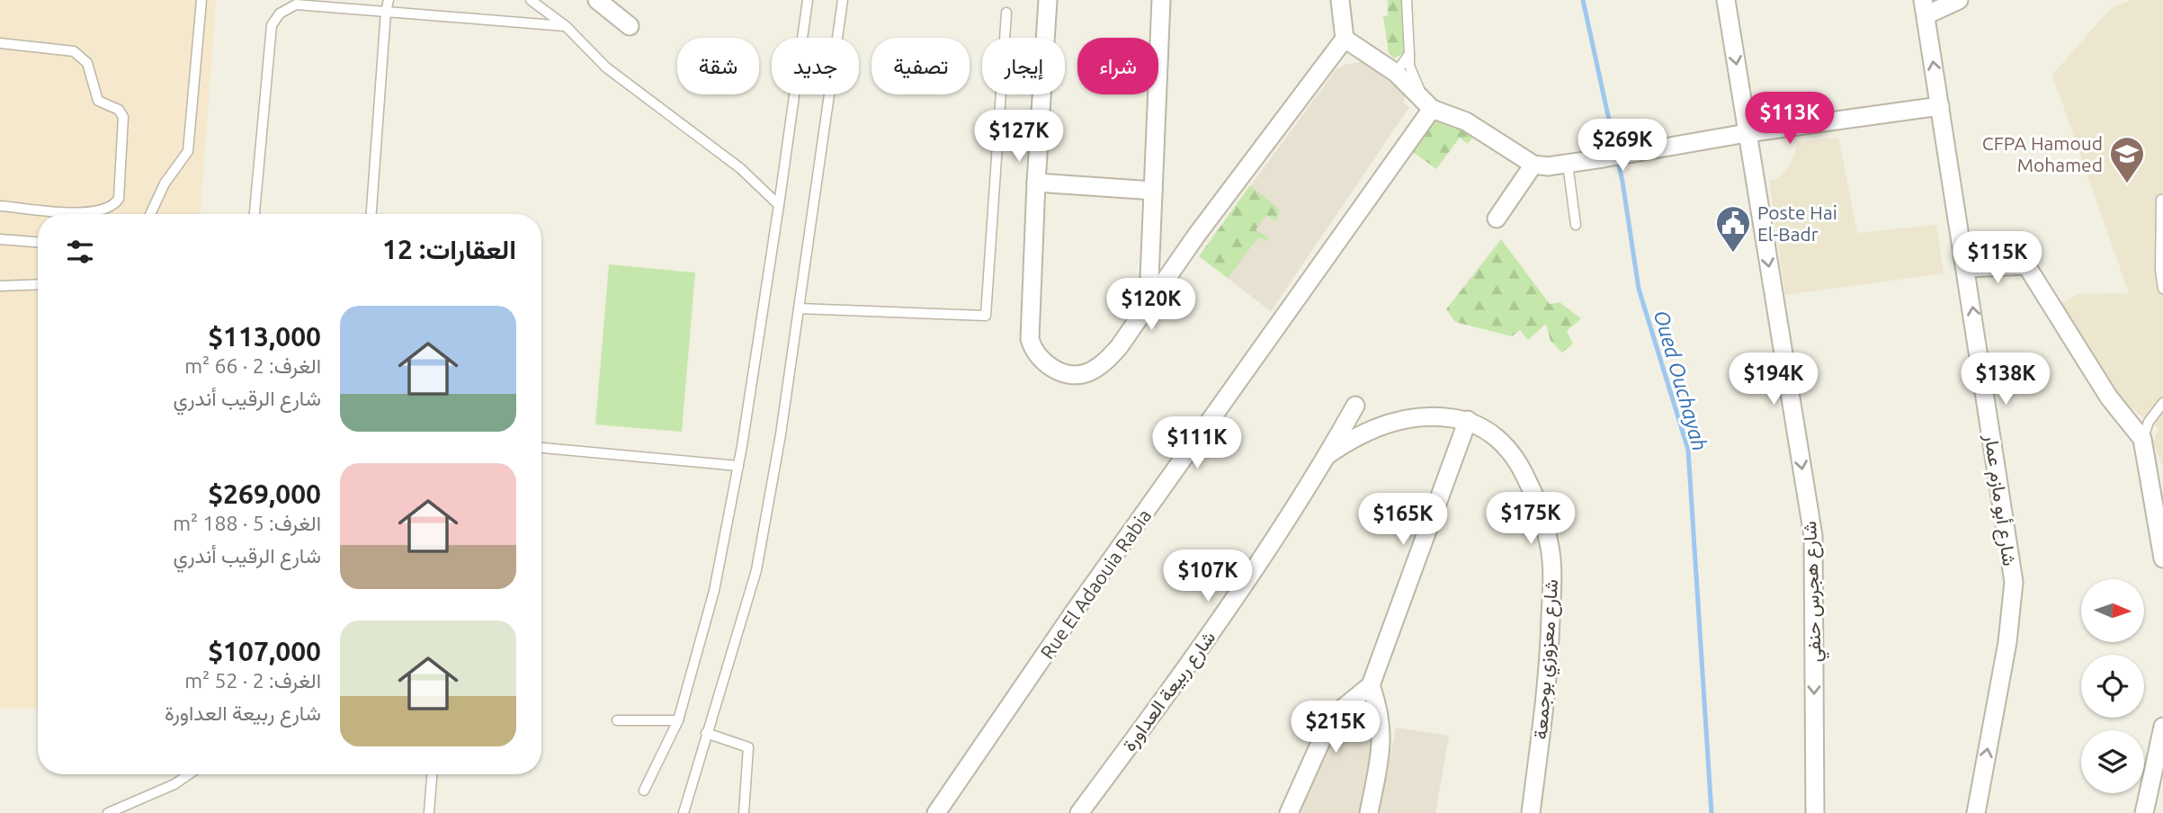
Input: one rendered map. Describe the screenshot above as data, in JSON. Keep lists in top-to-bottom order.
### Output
{
  "streets": {
    "street": [
      "شارع أبو مازم عمار",
      "Rue El Adaouia Rabia",
      "شارع هجرس حنفي",
      "شارع معزوزي بوجمعة",
      "شارع ربيعة العداورة"
    ]
  },
  "crossings": [
    ["شارع معزوزي بوجمعة", "شارع ربيعة العداورة"]
  ],
  "one_way": ["شارع أبو مازم عمار", "شارع هجرس حنفي"],
  "water": ["Oued Ouchayah"],
  "places": {
    "school or university": ["CFPA Hamoud Mohamed"],
    "public building": ["Poste Hai El-Badr"]
  },
  "north": "right",
  "page": {
    "chip": [
      "شراء",
      "إيجار",
      "تصفية",
      "جديد",
      "شقة"
    ],
    "price": [
      "$113K",
      "$127K",
      "$269K",
      "$115K",
      "$120K",
      "$194K",
      "$138K",
      "$111K",
      "$175K",
      "$165K",
      "$107K",
      "$215K"
    ],
    "heading": "العقارات: 12",
    "list": [
      {
        "name": "$113,000",
        "note": "الغرف: 2 · 66 m² · شارع الرقيب أندري"
      },
      {
        "name": "$269,000",
        "note": "الغرف: 5 · 188 m² · شارع الرقيب أندري"
      },
      {
        "name": "$107,000",
        "note": "الغرف: 2 · 52 m² · شارع ربيعة العداورة"
      }
    ]
  }
}
